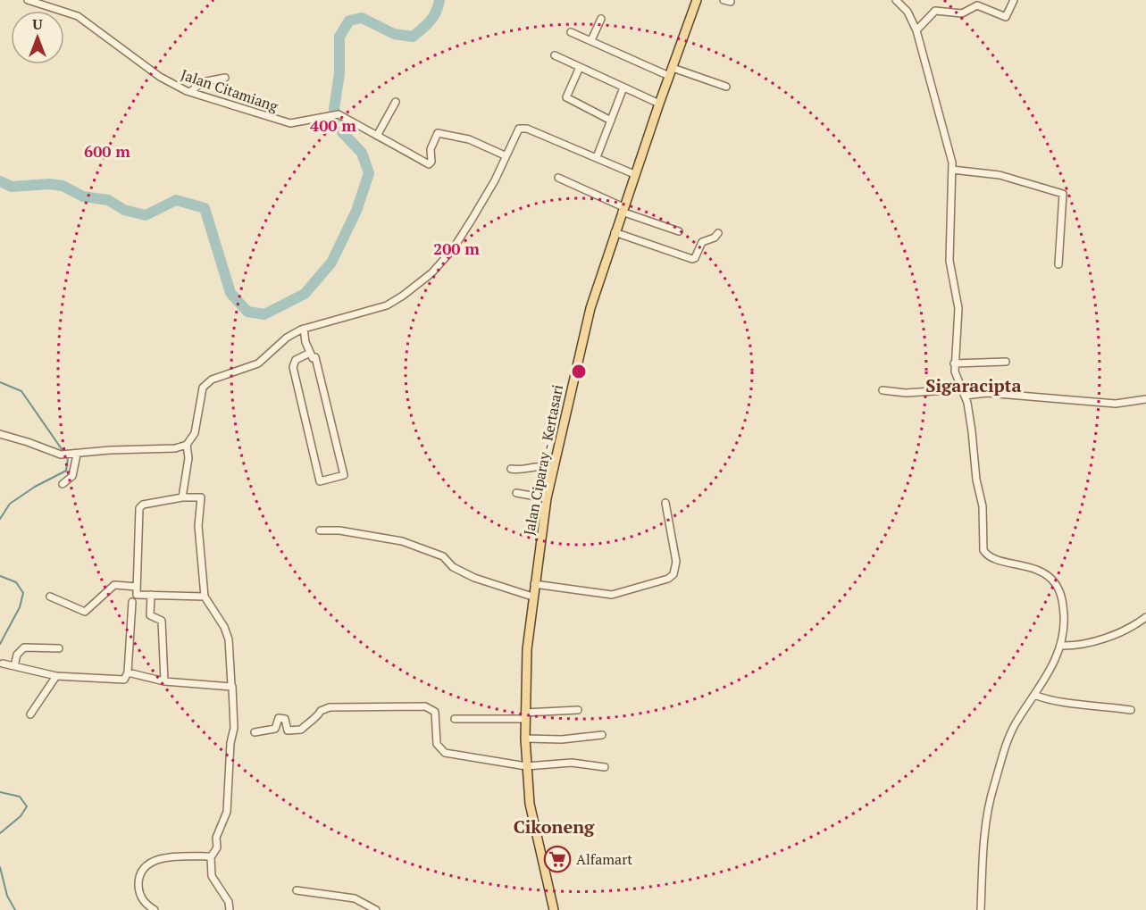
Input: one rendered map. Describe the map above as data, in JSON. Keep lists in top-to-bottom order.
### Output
{
  "streets": {
    "main road": ["Jalan Ciparay - Kertasari"],
    "street": ["Jalan Citamiang"]
  },
  "districts": ["Sigaracipta", "Cikoneng"],
  "places": {
    "supermarket": ["Alfamart"]
  },
  "north": "top",
  "rings": ["400 m", "600 m", "200 m"]
}
